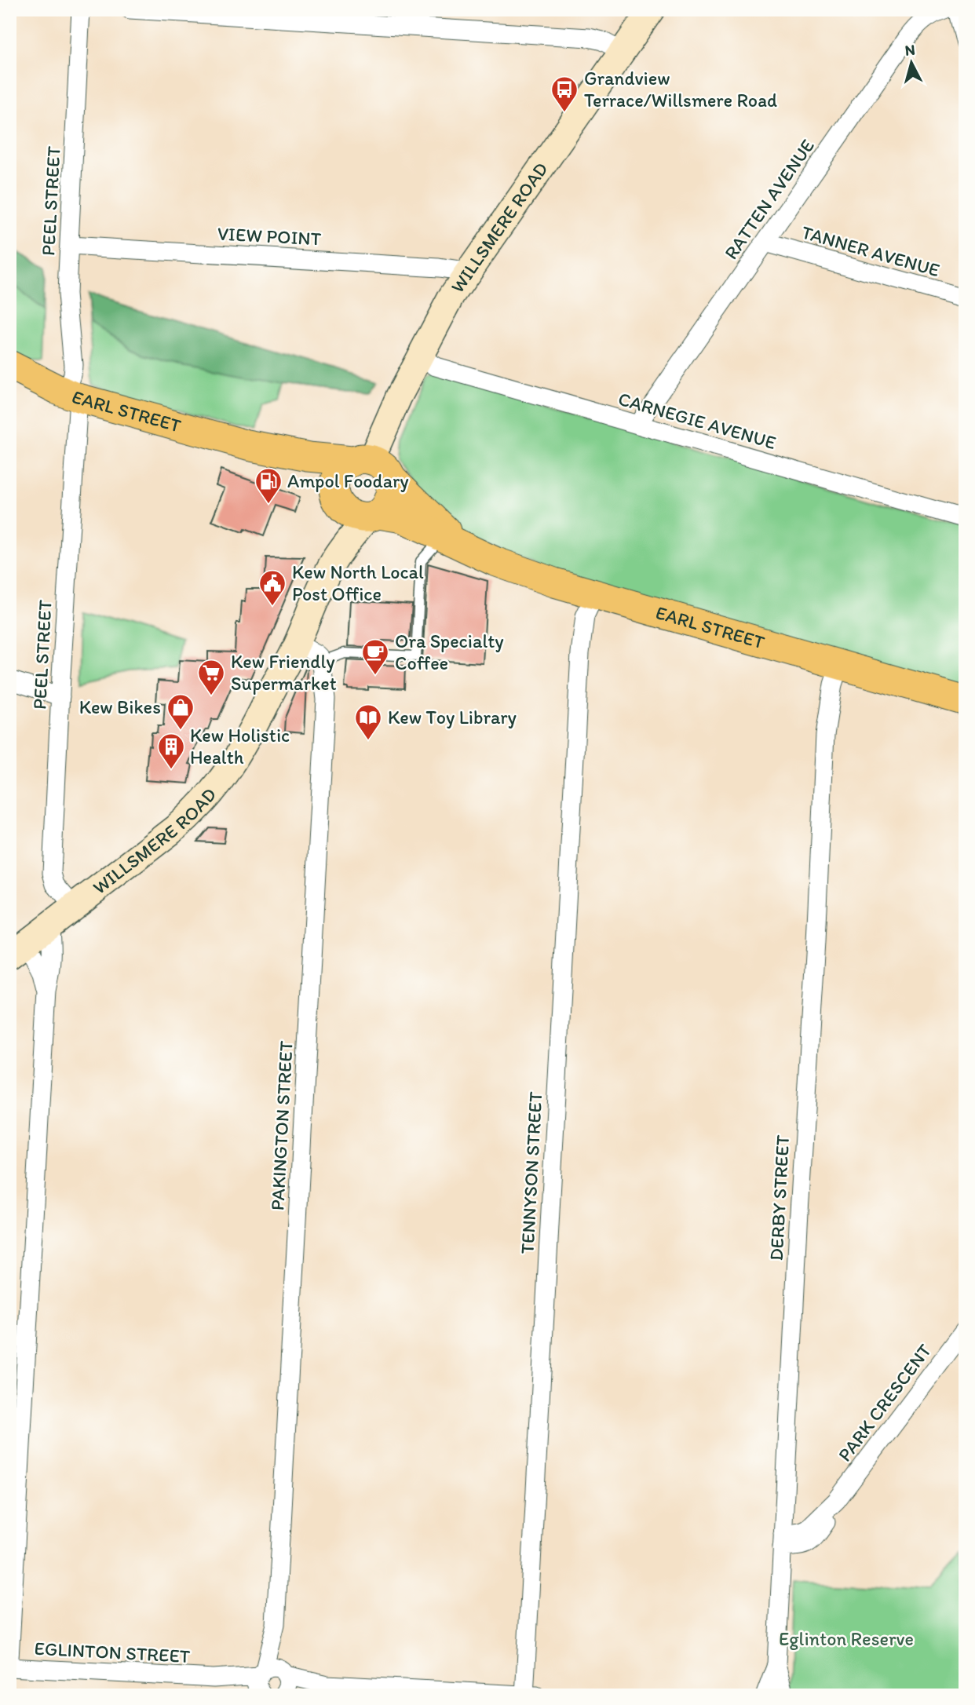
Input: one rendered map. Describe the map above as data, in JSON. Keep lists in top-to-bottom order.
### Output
{
  "streets": {
    "main road": ["WILLSMERE ROAD", "EARL STREET"],
    "street": [
      "RATTEN AVENUE",
      "PEEL STREET",
      "VIEW POINT",
      "TANNER AVENUE",
      "CARNEGIE AVENUE",
      "PAKINGTON STREET",
      "TENNYSON STREET",
      "DERBY STREET",
      "PARK CRESCENT",
      "EGLINTON STREET"
    ]
  },
  "crossings": [
    ["RATTEN AVENUE", "TANNER AVENUE"],
    ["RATTEN AVENUE", "CARNEGIE AVENUE"],
    ["PEEL STREET", "WILLSMERE ROAD"],
    ["PEEL STREET", "VIEW POINT"],
    ["PEEL STREET", "EARL STREET"],
    ["WILLSMERE ROAD", "VIEW POINT"],
    ["WILLSMERE ROAD", "EARL STREET"],
    ["WILLSMERE ROAD", "CARNEGIE AVENUE"],
    ["EARL STREET", "TENNYSON STREET"],
    ["EARL STREET", "DERBY STREET"],
    ["PAKINGTON STREET", "EGLINTON STREET"],
    ["DERBY STREET", "PARK CRESCENT"]
  ],
  "parks": ["Eglinton Reserve"],
  "places": {
    "bus stop": ["Grandview Terrace/Willsmere Road"],
    "fuel station": ["Ampol Foodary"],
    "public building": ["Kew North Local Post Office"],
    "cafe": ["Ora Specialty Coffee"],
    "supermarket": ["Kew Friendly Supermarket"],
    "shop": ["Kew Bikes"],
    "library": ["Kew Toy Library"],
    "building": ["Kew Holistic Health"]
  },
  "north": "top"
}
